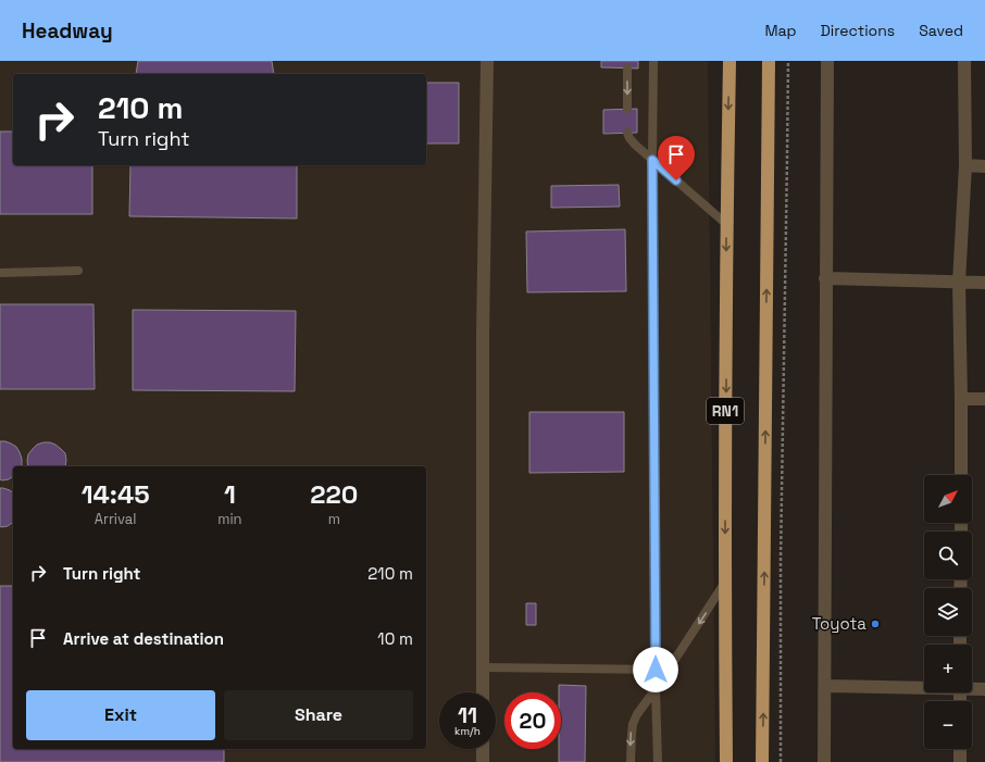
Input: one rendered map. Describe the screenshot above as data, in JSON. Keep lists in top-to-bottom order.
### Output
{
  "streets": {
    "highway": ["RN1"]
  },
  "places": ["Toyota"],
  "north": "top right",
  "page": {
    "header": "Headway",
    "nav": ["Map", "Directions", "Saved"],
    "turn": ["210 m", "Turn right"],
    "eta": [
      "14:45",
      "Arrival",
      "1",
      "min",
      "220",
      "m"
    ],
    "map_buttons": ["+", "−"],
    "list": [
      {
        "name": "Turn right",
        "value": "210 m"
      },
      {
        "name": "Arrive at destination",
        "value": "10 m"
      }
    ],
    "buttons": ["Exit", "Share"],
    "speed": "11 km/h",
    "limit": "20"
  }
}
